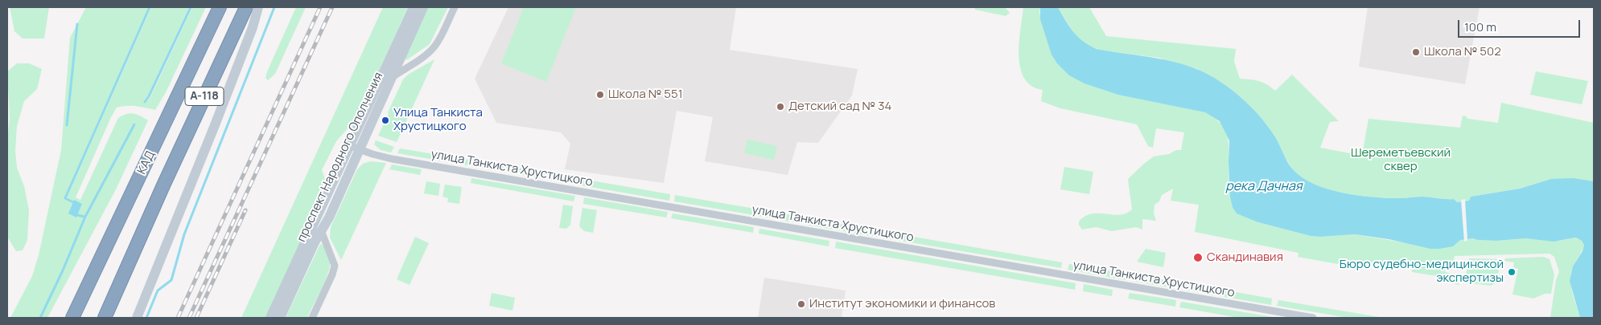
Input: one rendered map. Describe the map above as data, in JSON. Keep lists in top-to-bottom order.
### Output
{
  "streets": {
    "highway": ["А-118", "КАД"],
    "main road": ["проспект Народного Ополчения"],
    "street": ["улица Танкиста Хрустицкого"]
  },
  "crossings": [
    ["проспект Народного Ополчения", "улица Танкиста Хрустицкого"]
  ],
  "water": ["река Дачная"],
  "parks": ["Шереметьевский сквер"],
  "places": [
    "Школа № 502",
    "Школа № 551",
    "Детский сад № 34",
    "Улица Танкиста Хрустицкого",
    "Скандинавия",
    "Бюро судебно-медицинской экспертизы",
    "Институт экономики и финансов"
  ],
  "scale_bar": "100 m"
}
